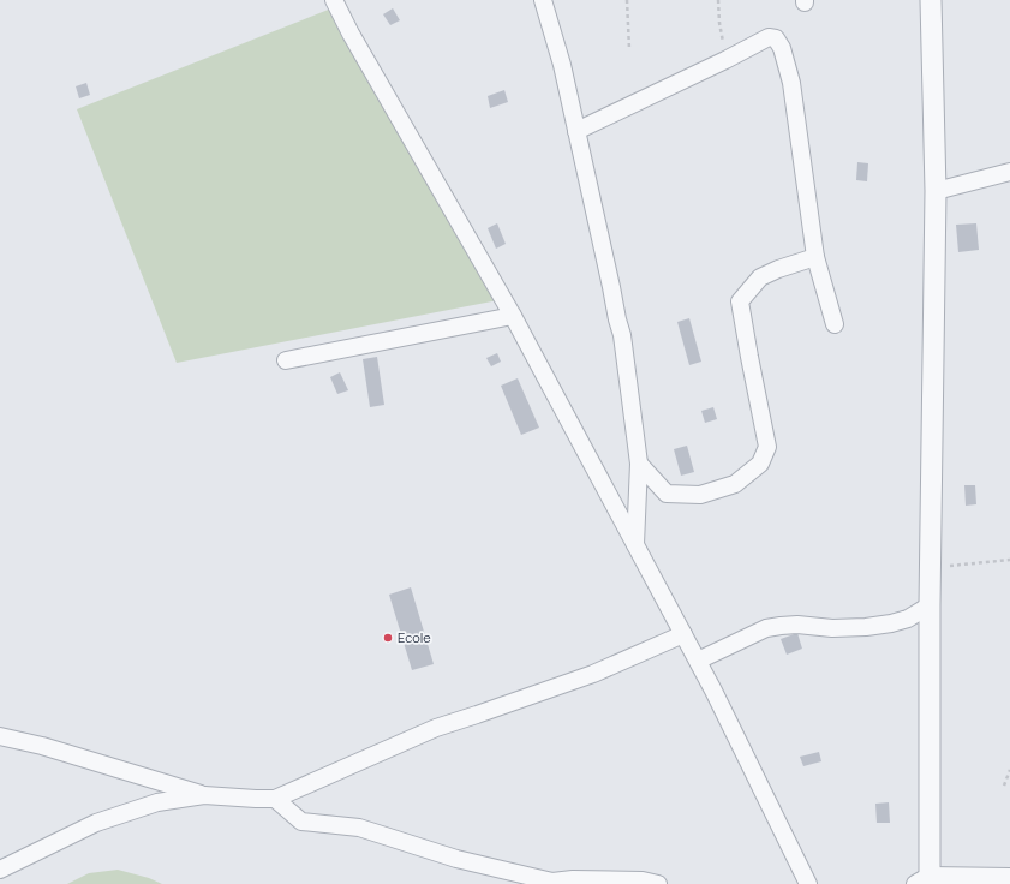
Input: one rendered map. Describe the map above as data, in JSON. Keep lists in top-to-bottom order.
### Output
{
  "places": ["Ecole"]
}
